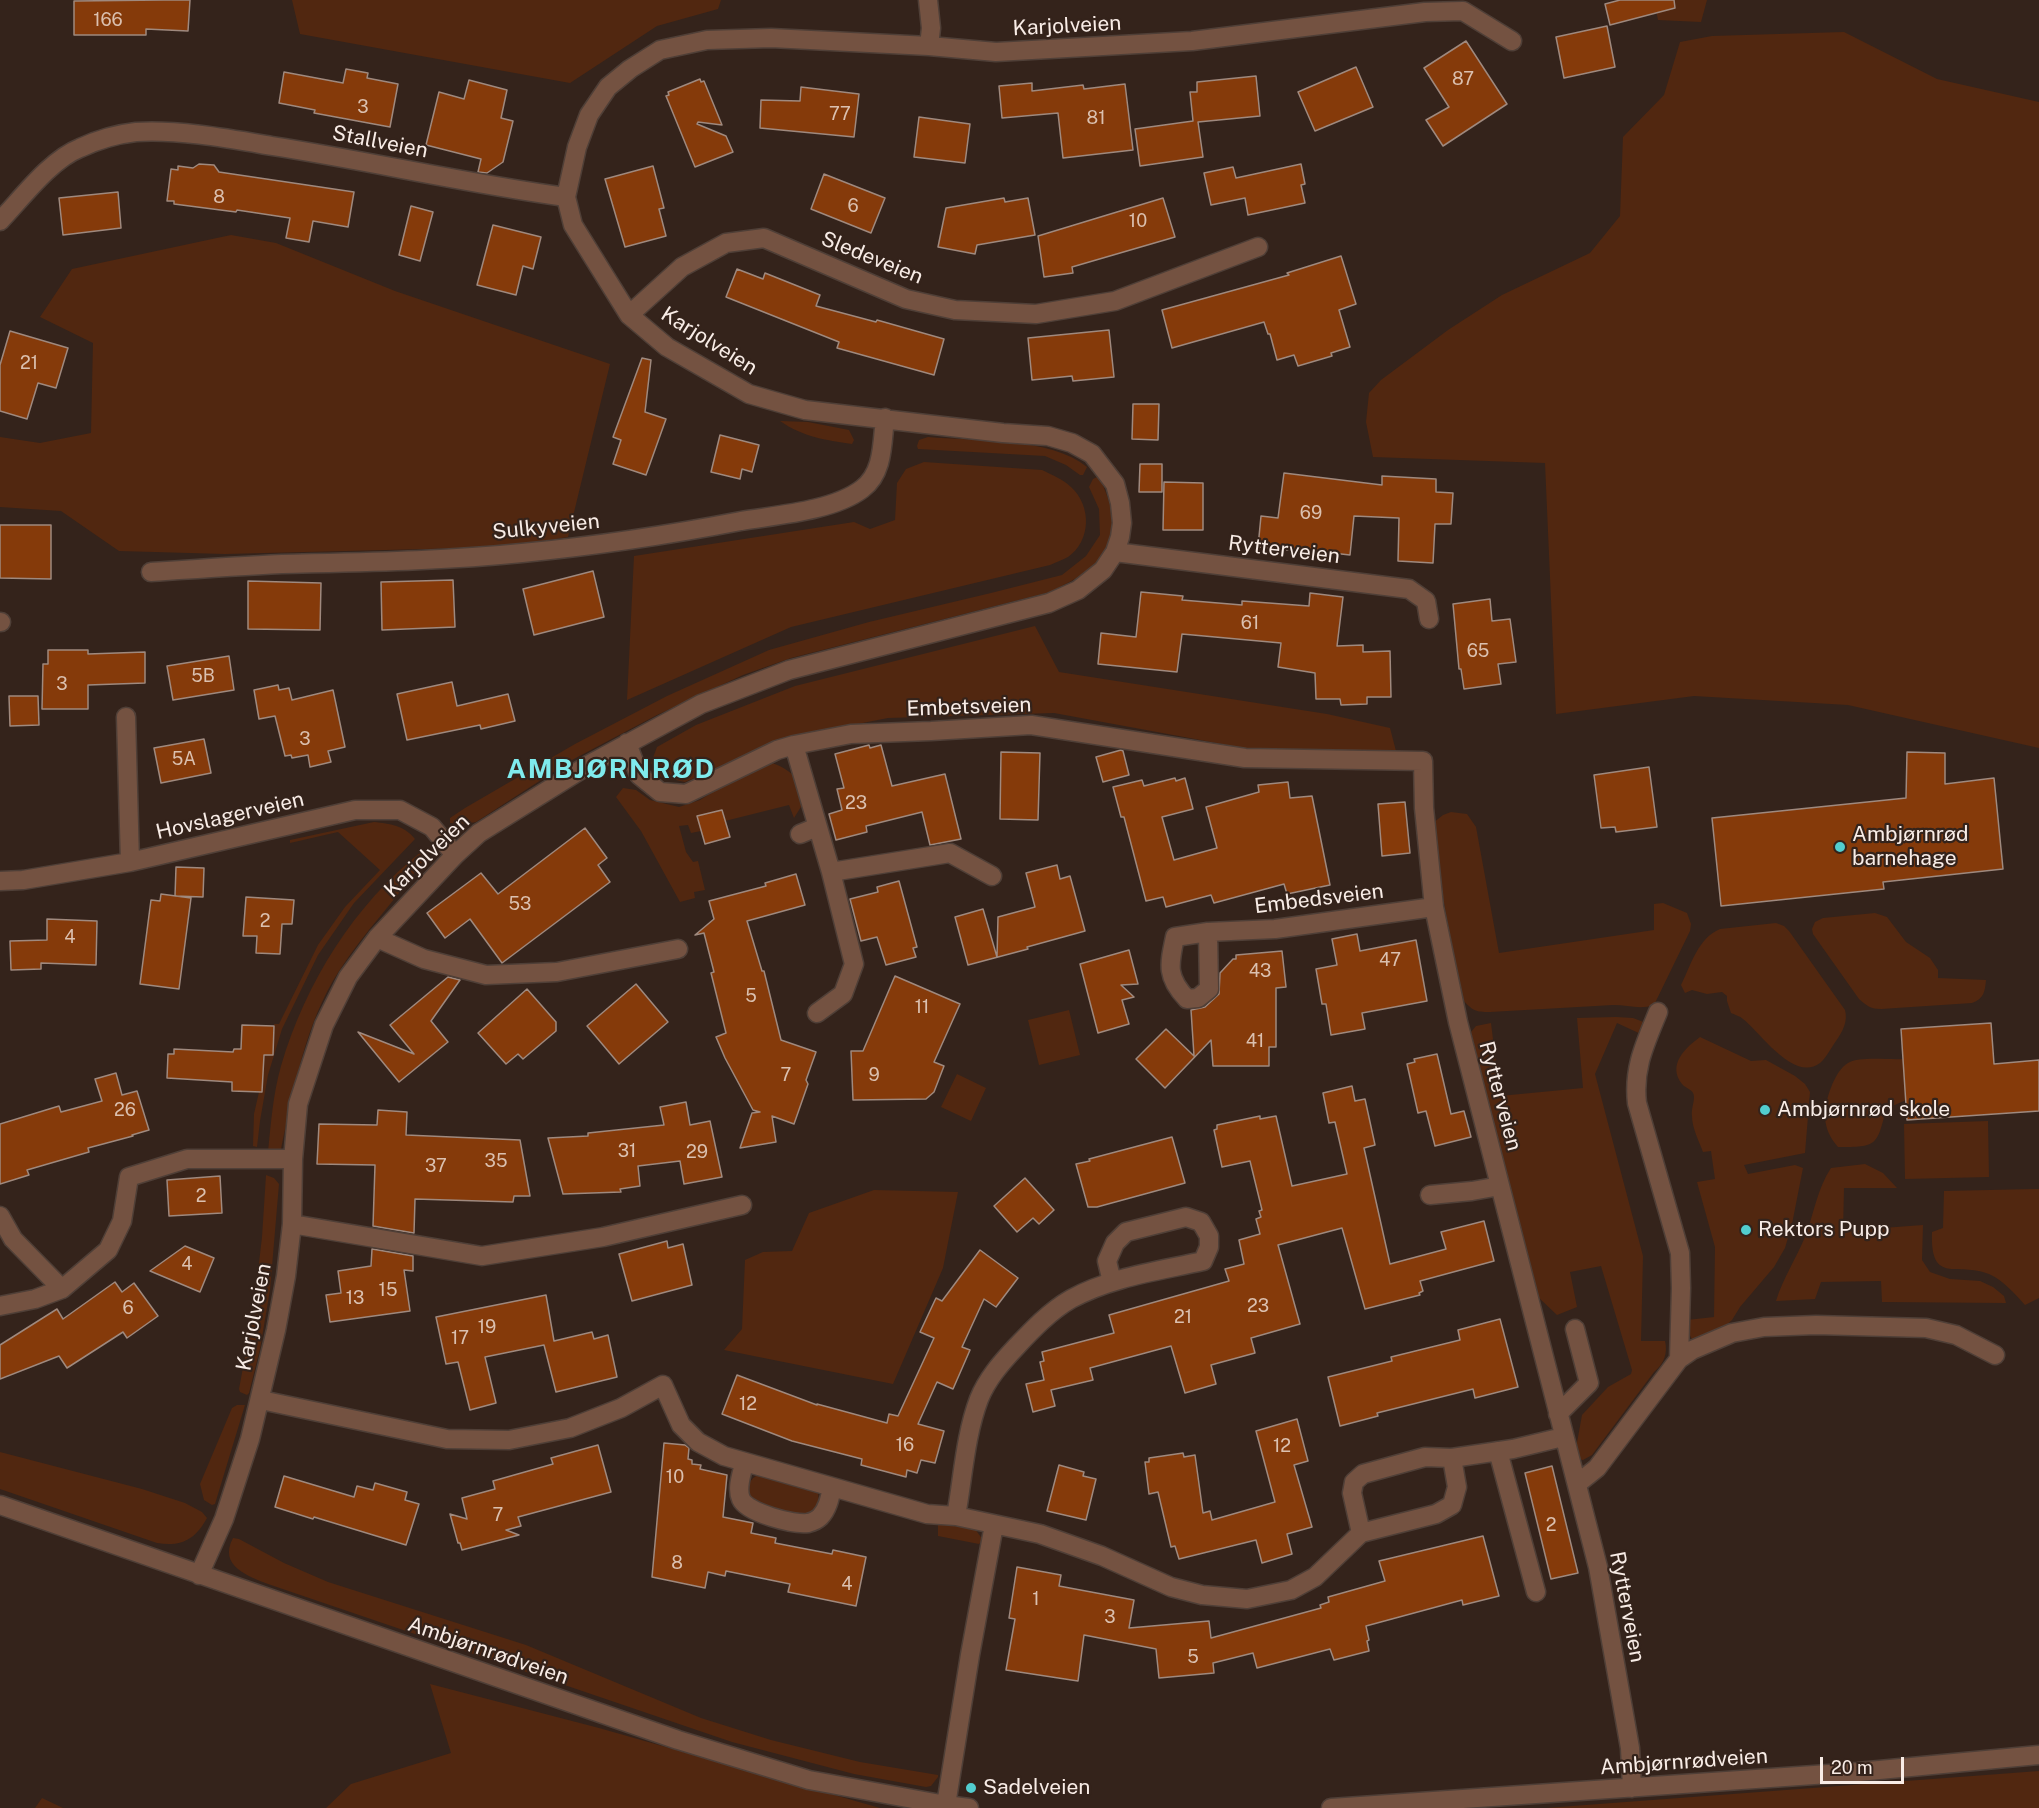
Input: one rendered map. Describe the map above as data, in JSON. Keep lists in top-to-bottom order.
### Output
{
  "streets": {
    "street": [
      "Karjolveien",
      "Stallveien",
      "Sledeveien",
      "Sulkyveien",
      "Rytterveien",
      "Embetsveien",
      "Hovslagerveien",
      "Embedsveien",
      "Ambjørnrødveien"
    ]
  },
  "crossings": [
    ["Karjolveien", "Stallveien"],
    ["Karjolveien", "Sledeveien"],
    ["Karjolveien", "Sulkyveien"],
    ["Karjolveien", "Rytterveien"],
    ["Karjolveien", "Embetsveien"],
    ["Karjolveien", "Hovslagerveien"],
    ["Karjolveien", "Ambjørnrødveien"],
    ["Rytterveien", "Embetsveien"],
    ["Rytterveien", "Embedsveien"],
    ["Rytterveien", "Ambjørnrødveien"]
  ],
  "districts": ["AMBJØRNRØD"],
  "places": [
    "Ambjørnrød barnehage",
    "Ambjørnrød skole",
    "Rektors Pupp",
    "Sadelveien"
  ],
  "house_numbers": [
    "166",
    "87",
    "3",
    "77",
    "81",
    "8",
    "6",
    "10",
    "21",
    "69",
    "61",
    "65",
    "5B",
    "3",
    "3",
    "5A",
    "23",
    "53",
    "2",
    "4",
    "47",
    "43",
    "5",
    "11",
    "41",
    "7",
    "9",
    "26",
    "31",
    "29",
    "35",
    "37",
    "2",
    "4",
    "15",
    "13",
    "23",
    "6",
    "21",
    "19",
    "17",
    "12",
    "16",
    "12",
    "10",
    "7",
    "2",
    "8",
    "4",
    "1",
    "3",
    "5"
  ],
  "scale_bar": "20 m"
}
